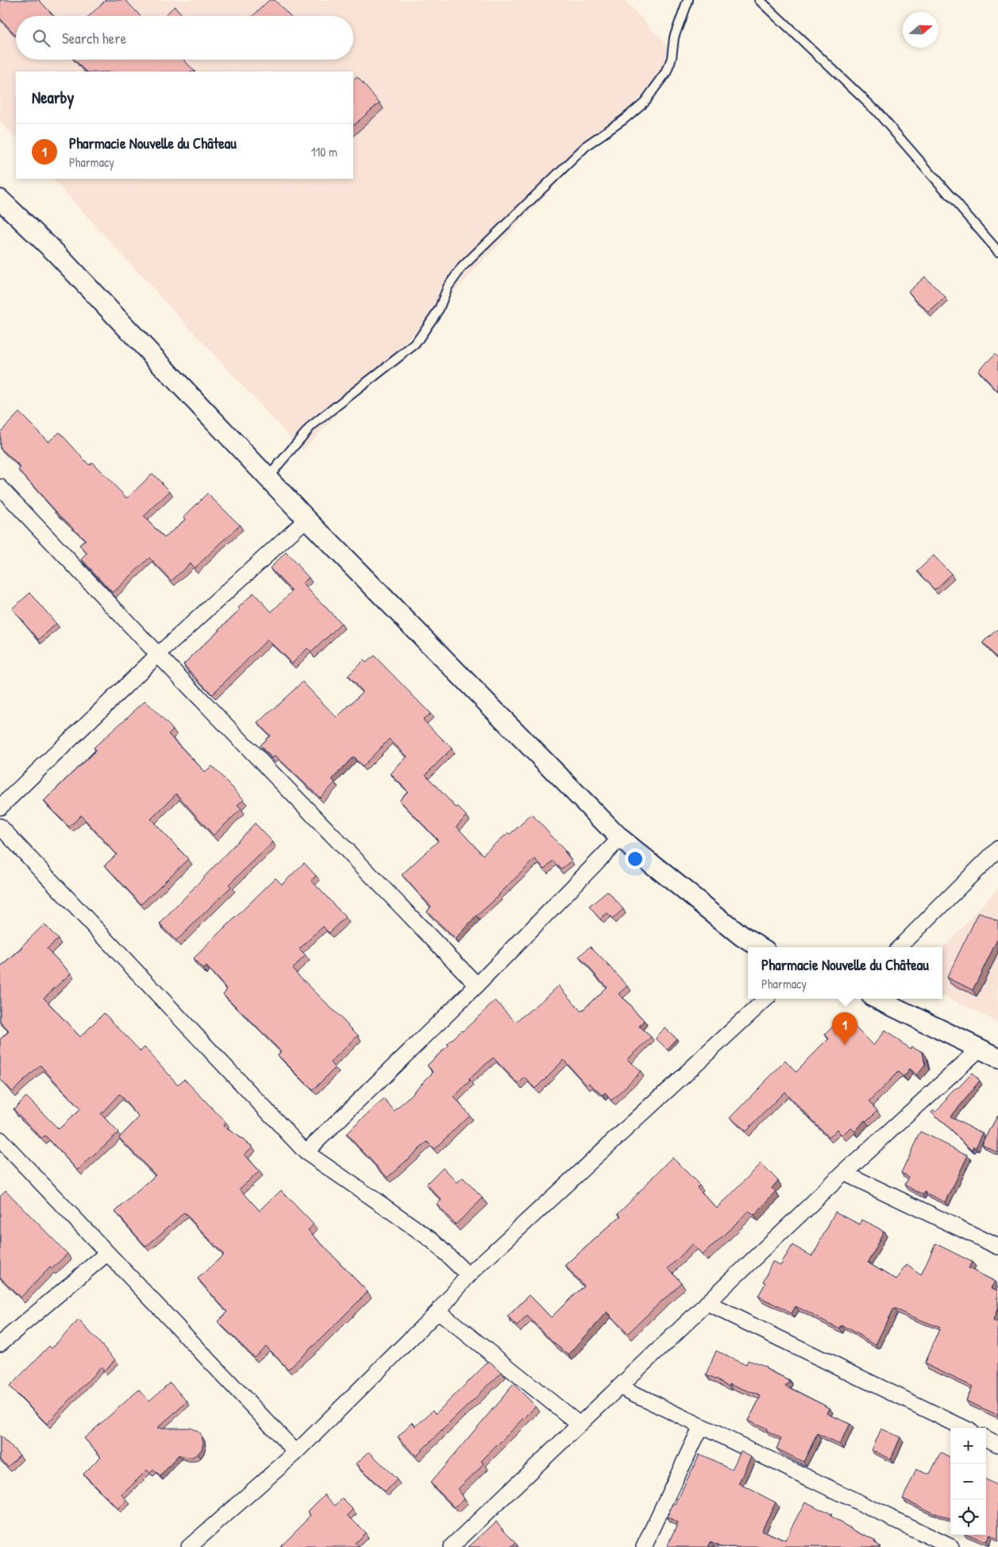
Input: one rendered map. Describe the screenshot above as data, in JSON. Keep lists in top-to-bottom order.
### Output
{
  "north": "right",
  "page": {
    "search": "Search here",
    "heading": "Nearby",
    "list": [
      {
        "mark": "1",
        "name": "Pharmacie Nouvelle du Château",
        "note": "Pharmacy",
        "value": "110 m"
      }
    ],
    "popup": ["Pharmacie Nouvelle du Château", "Pharmacy"],
    "pins": "1",
    "map_buttons": ["+", "−"]
  }
}
